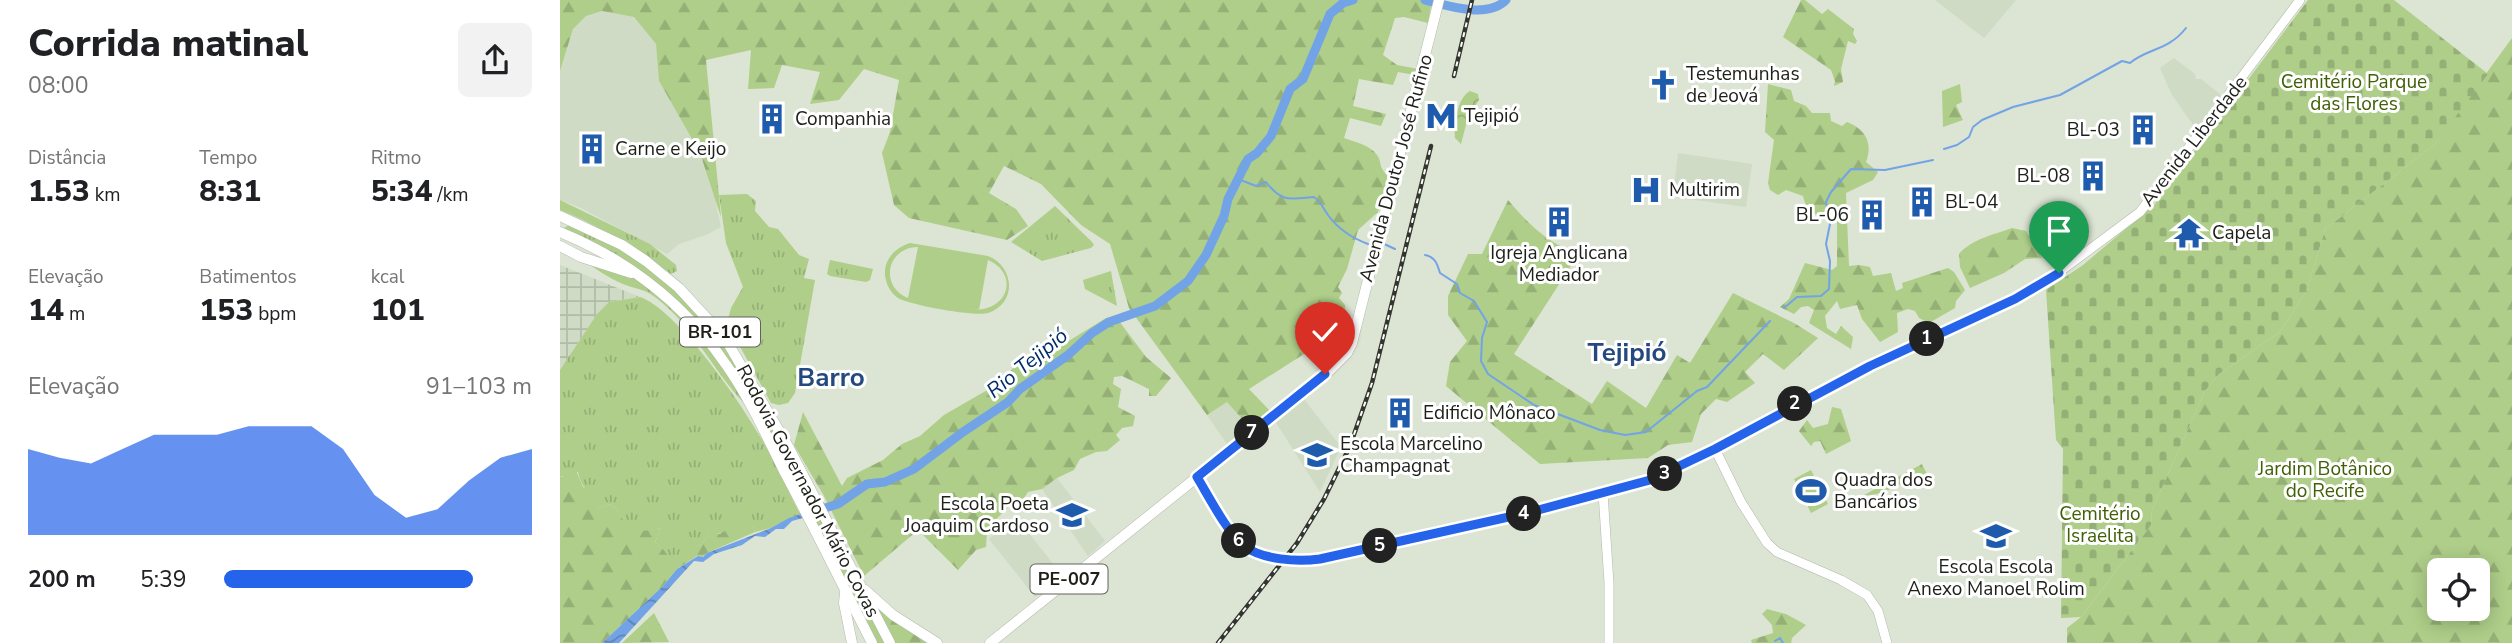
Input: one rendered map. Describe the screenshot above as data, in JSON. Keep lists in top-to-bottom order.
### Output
{
  "streets": {
    "main road": [
      "Avenida Liberdade",
      "Avenida Doutor José Rufino",
      "BR-101",
      "Rodovia Governador Mário Covas",
      "PE-007"
    ]
  },
  "crossings": [
    ["Avenida Liberdade", "Avenida Doutor José Rufino"]
  ],
  "districts": ["Tejipió", "Barro"],
  "water": ["Rio Tejipió"],
  "parks": ["Cemitério Parque das Flores", "Jardim Botânico do Recife", "Cemitério Israelita"],
  "places": {
    "church": ["Testemunhas de Jeová"],
    "metro station": ["Tejipió"],
    "building": [
      "Companhia",
      "BL-03",
      "Carne e Keijo",
      "BL-08",
      "BL-04",
      "BL-06",
      "Igreja Anglicana Mediador",
      "Edificio Mônaco"
    ],
    "hospital": ["Multirim"],
    "temple": ["Capela"],
    "school or university": ["Escola Marcelino Champagnat", "Escola Poeta Joaquim Cardoso", "Escola Escola Anexo Manoel Rolim"],
    "sports": ["Quadra dos Bancários"]
  },
  "page": {
    "heading": ["Corrida matinal", "08:00"],
    "stats": [
      ["Distância", "1.53 km"],
      ["Tempo", "8:31"],
      ["Ritmo", "5:34 /km"],
      ["Elevação", "14 m"],
      ["Batimentos", "153 bpm"],
      ["kcal", "101"]
    ],
    "pins": [
      "1",
      "2",
      "7",
      "3",
      "4",
      "6",
      "5"
    ],
    "chart": ["Elevação", "91–103 m"],
    "list": [
      {
        "name": "200 m",
        "note": "5:39"
      }
    ]
  }
}
